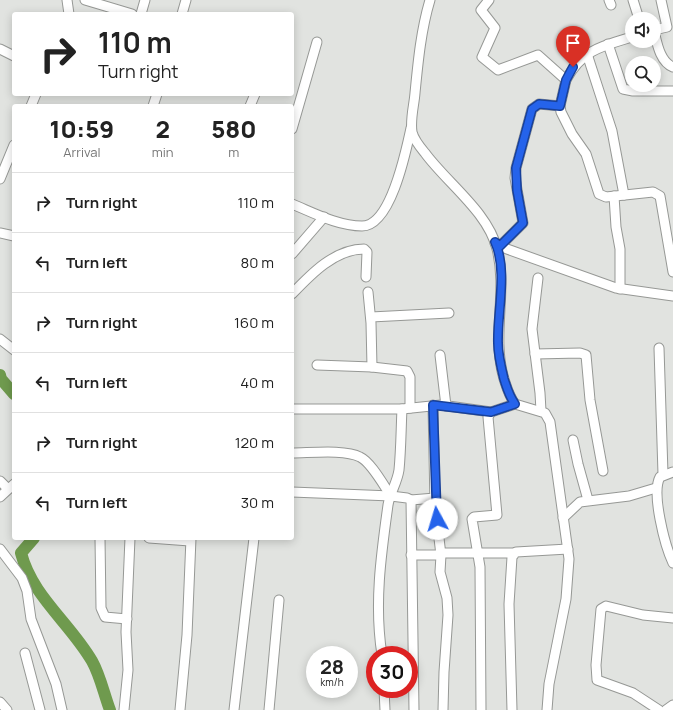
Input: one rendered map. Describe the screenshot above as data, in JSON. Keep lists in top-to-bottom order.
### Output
{
  "page": {
    "turn": ["110 m", "Turn right"],
    "eta": [
      "10:59",
      "Arrival",
      "2",
      "min",
      "580",
      "m"
    ],
    "list": [
      {
        "name": "Turn right",
        "value": "110 m"
      },
      {
        "name": "Turn left",
        "value": "80 m"
      },
      {
        "name": "Turn right",
        "value": "160 m"
      },
      {
        "name": "Turn left",
        "value": "40 m"
      },
      {
        "name": "Turn right",
        "value": "120 m"
      },
      {
        "name": "Turn left",
        "value": "30 m"
      }
    ],
    "speed": "28 km/h",
    "limit": "30"
  }
}
